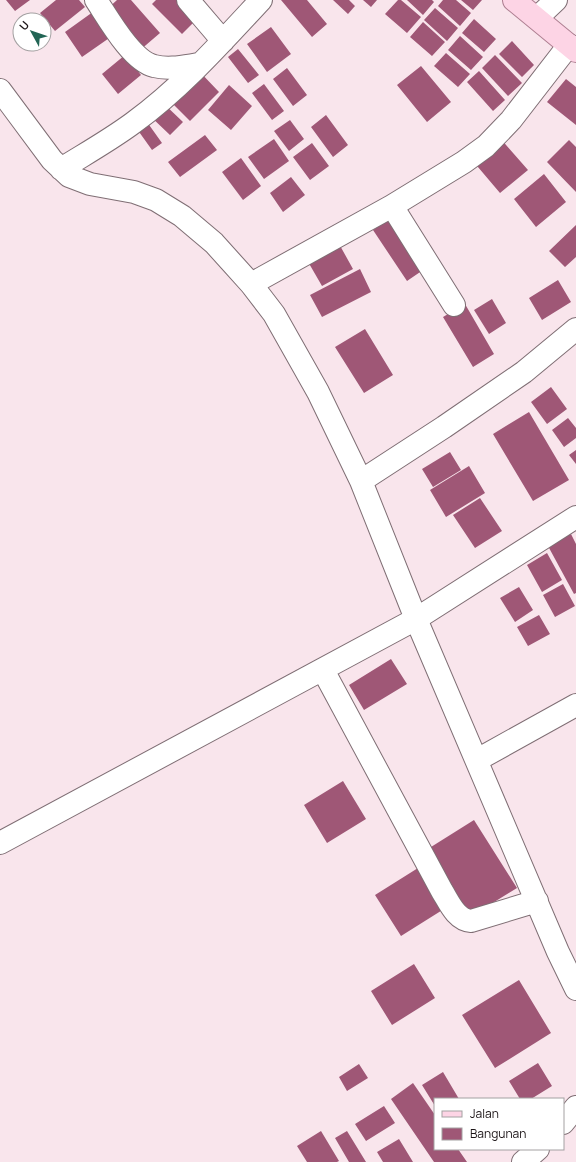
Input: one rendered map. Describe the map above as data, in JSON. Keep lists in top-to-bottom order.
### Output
{
  "legend": ["Jalan", "Bangunan"],
  "north": "top left"
}
